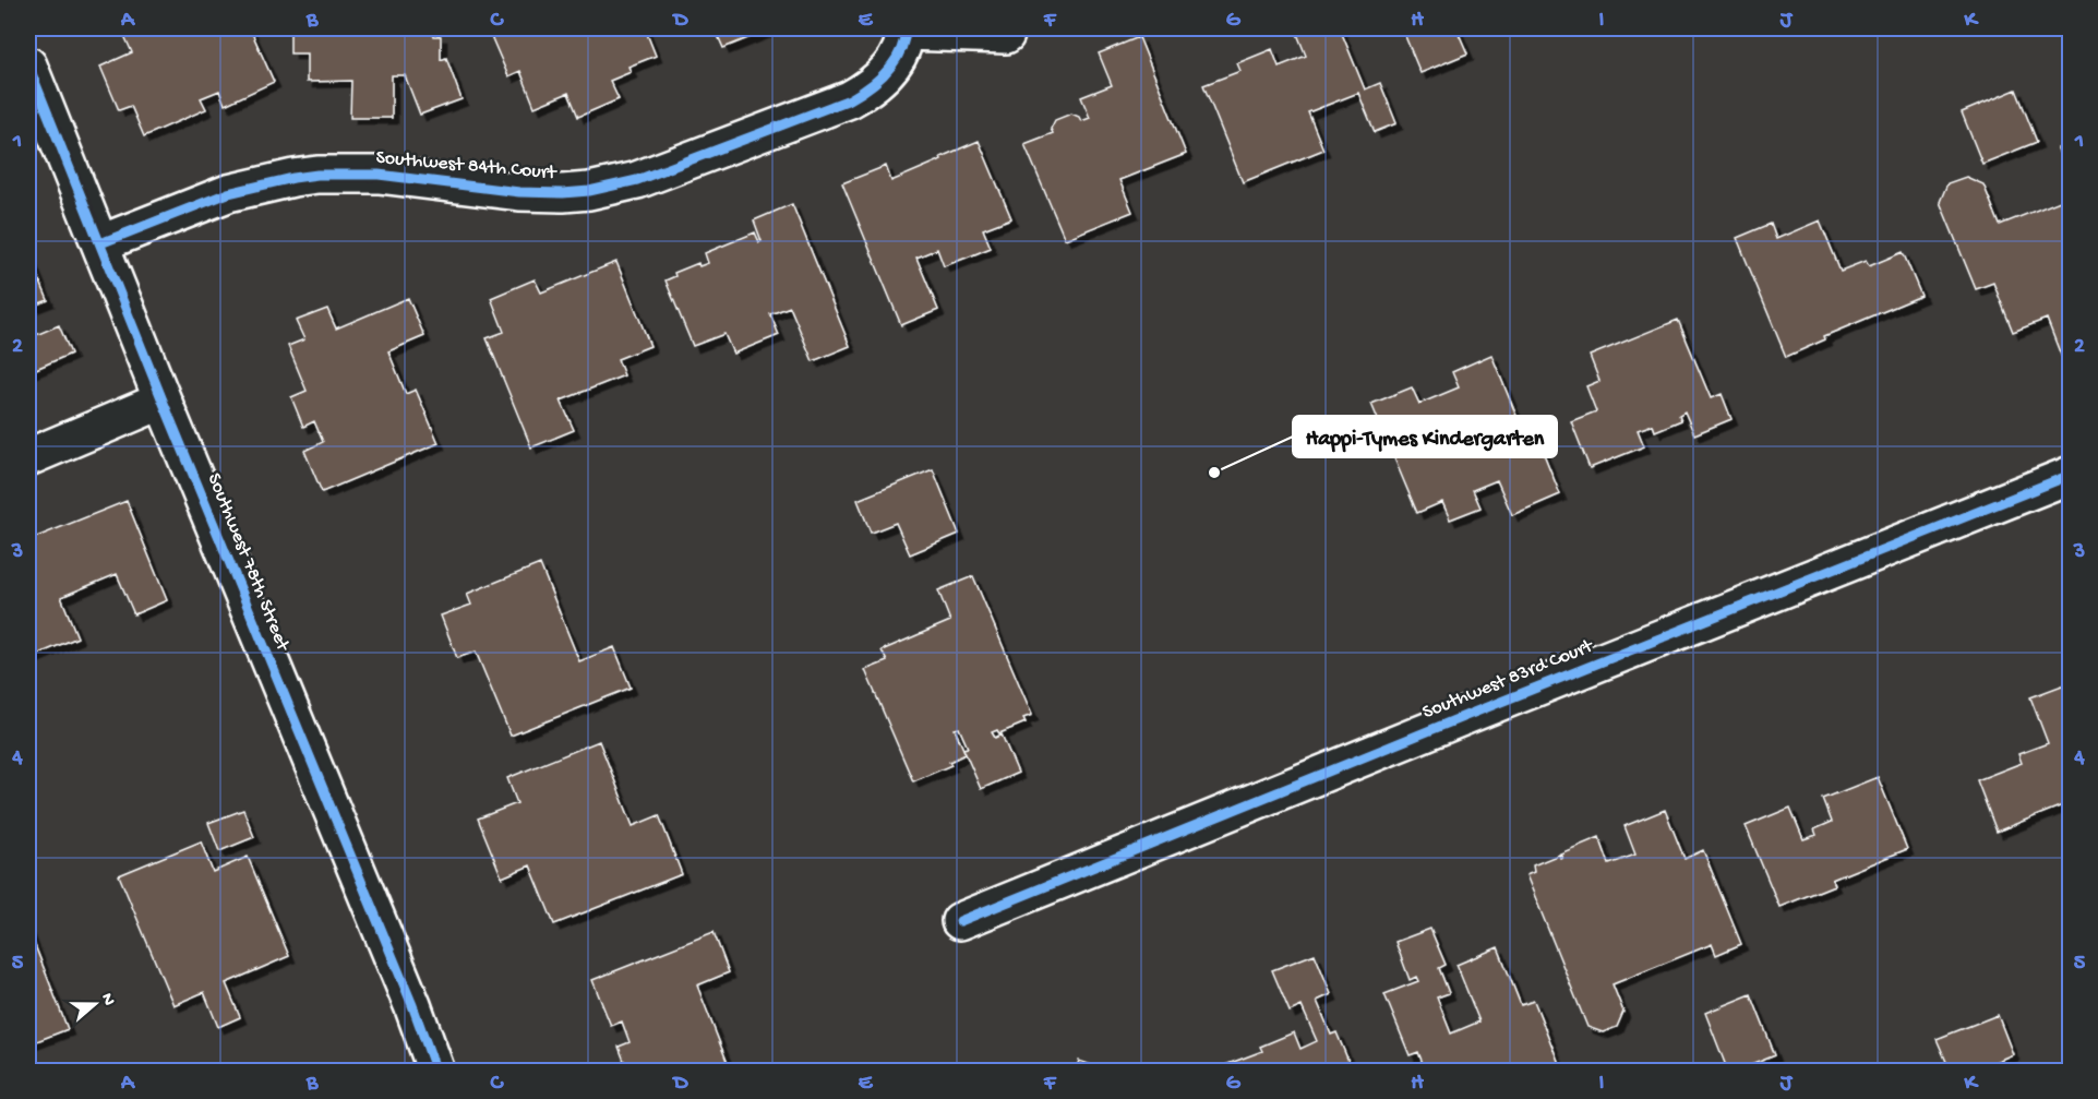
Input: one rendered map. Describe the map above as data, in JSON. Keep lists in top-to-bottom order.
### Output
{
  "streets": {
    "street": ["Southwest 84th Court", "Southwest 78th Street", "Southwest 83rd Court"]
  },
  "crossings": [
    ["Southwest 84th Court", "Southwest 78th Street"]
  ],
  "places": ["Happi-Tymes Kindergarten"],
  "north": "right",
  "grid": {
    "columns": [
      "A",
      "B",
      "C",
      "D",
      "E",
      "F",
      "G",
      "H",
      "I",
      "J",
      "K"
    ],
    "rows": [
      "1",
      "2",
      "3",
      "4",
      "5"
    ]
  }
}
